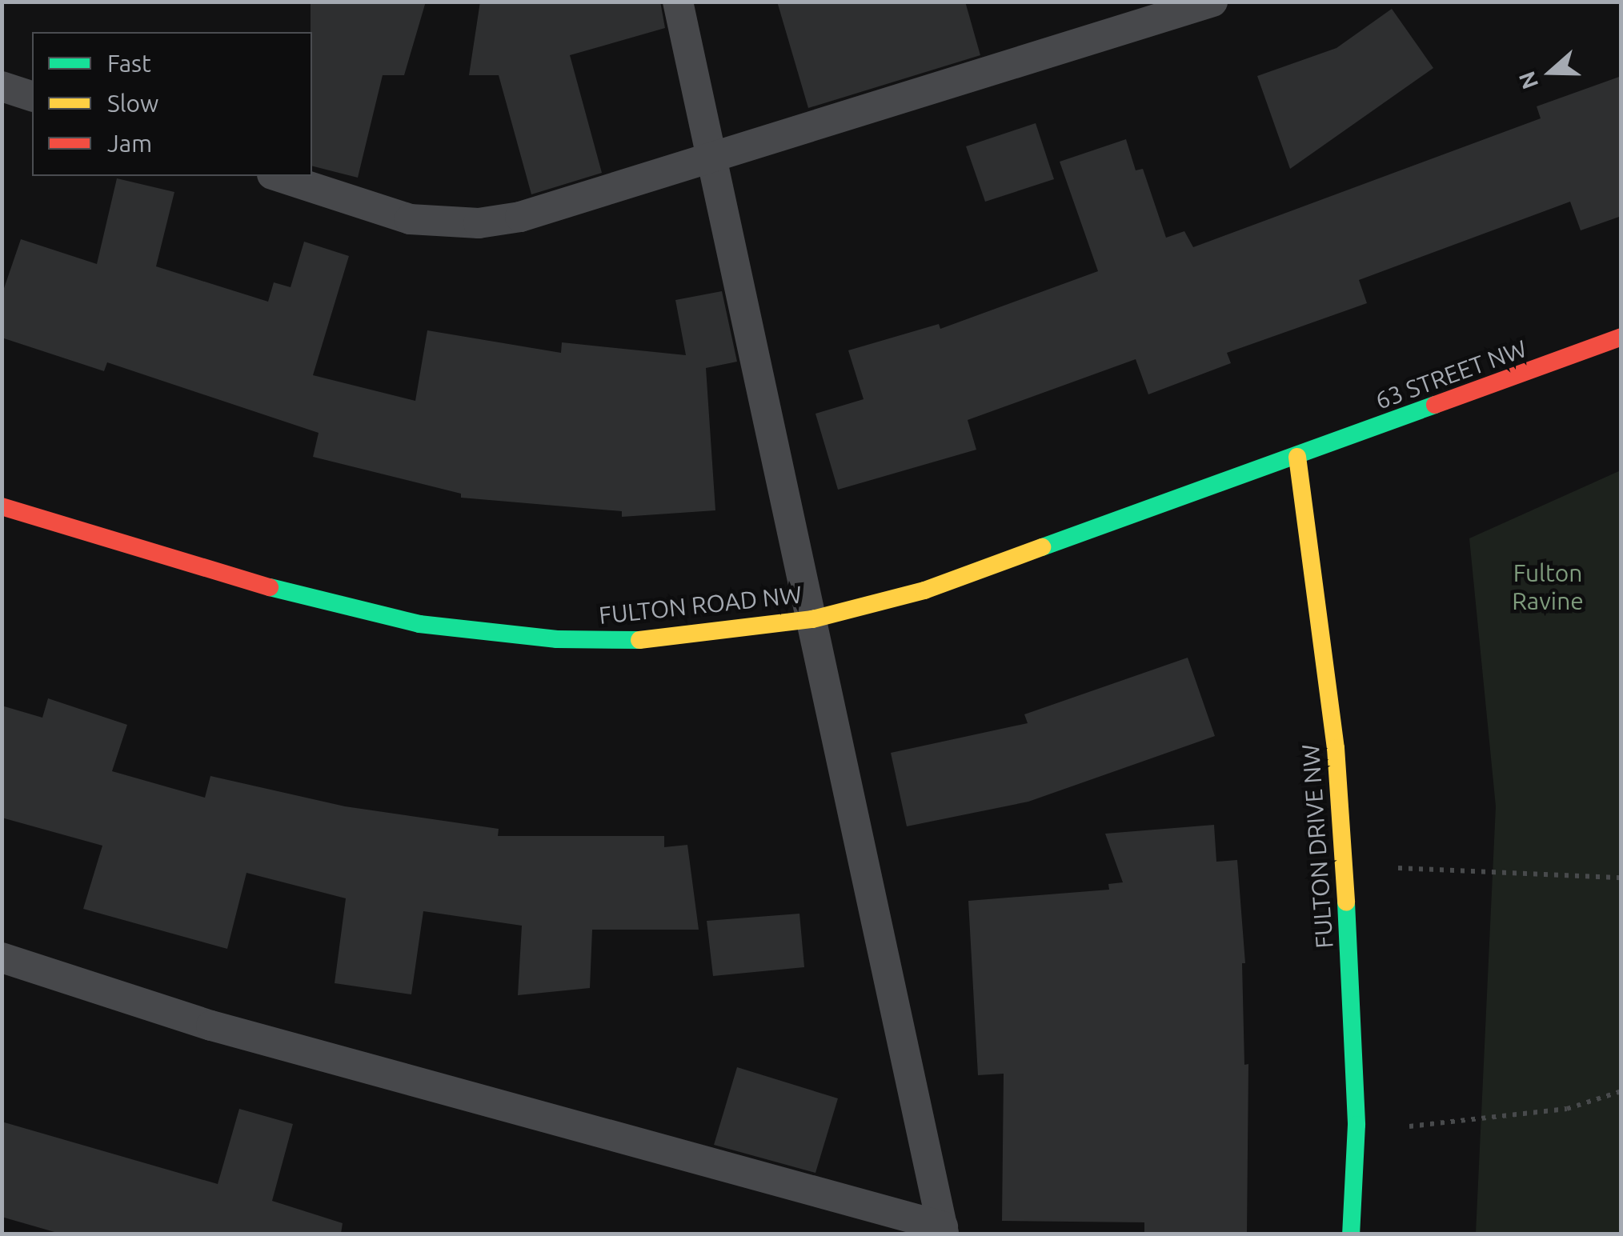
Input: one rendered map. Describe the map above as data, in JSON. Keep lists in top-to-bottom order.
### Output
{
  "streets": {
    "street": ["63 STREET NW", "FULTON ROAD NW", "FULTON DRIVE NW"]
  },
  "crossings": [
    ["63 STREET NW", "FULTON ROAD NW"],
    ["63 STREET NW", "FULTON DRIVE NW"],
    ["FULTON ROAD NW", "FULTON DRIVE NW"]
  ],
  "parks": ["Fulton Ravine"],
  "legend": ["Fast", "Slow", "Jam"],
  "north": "left"
}
